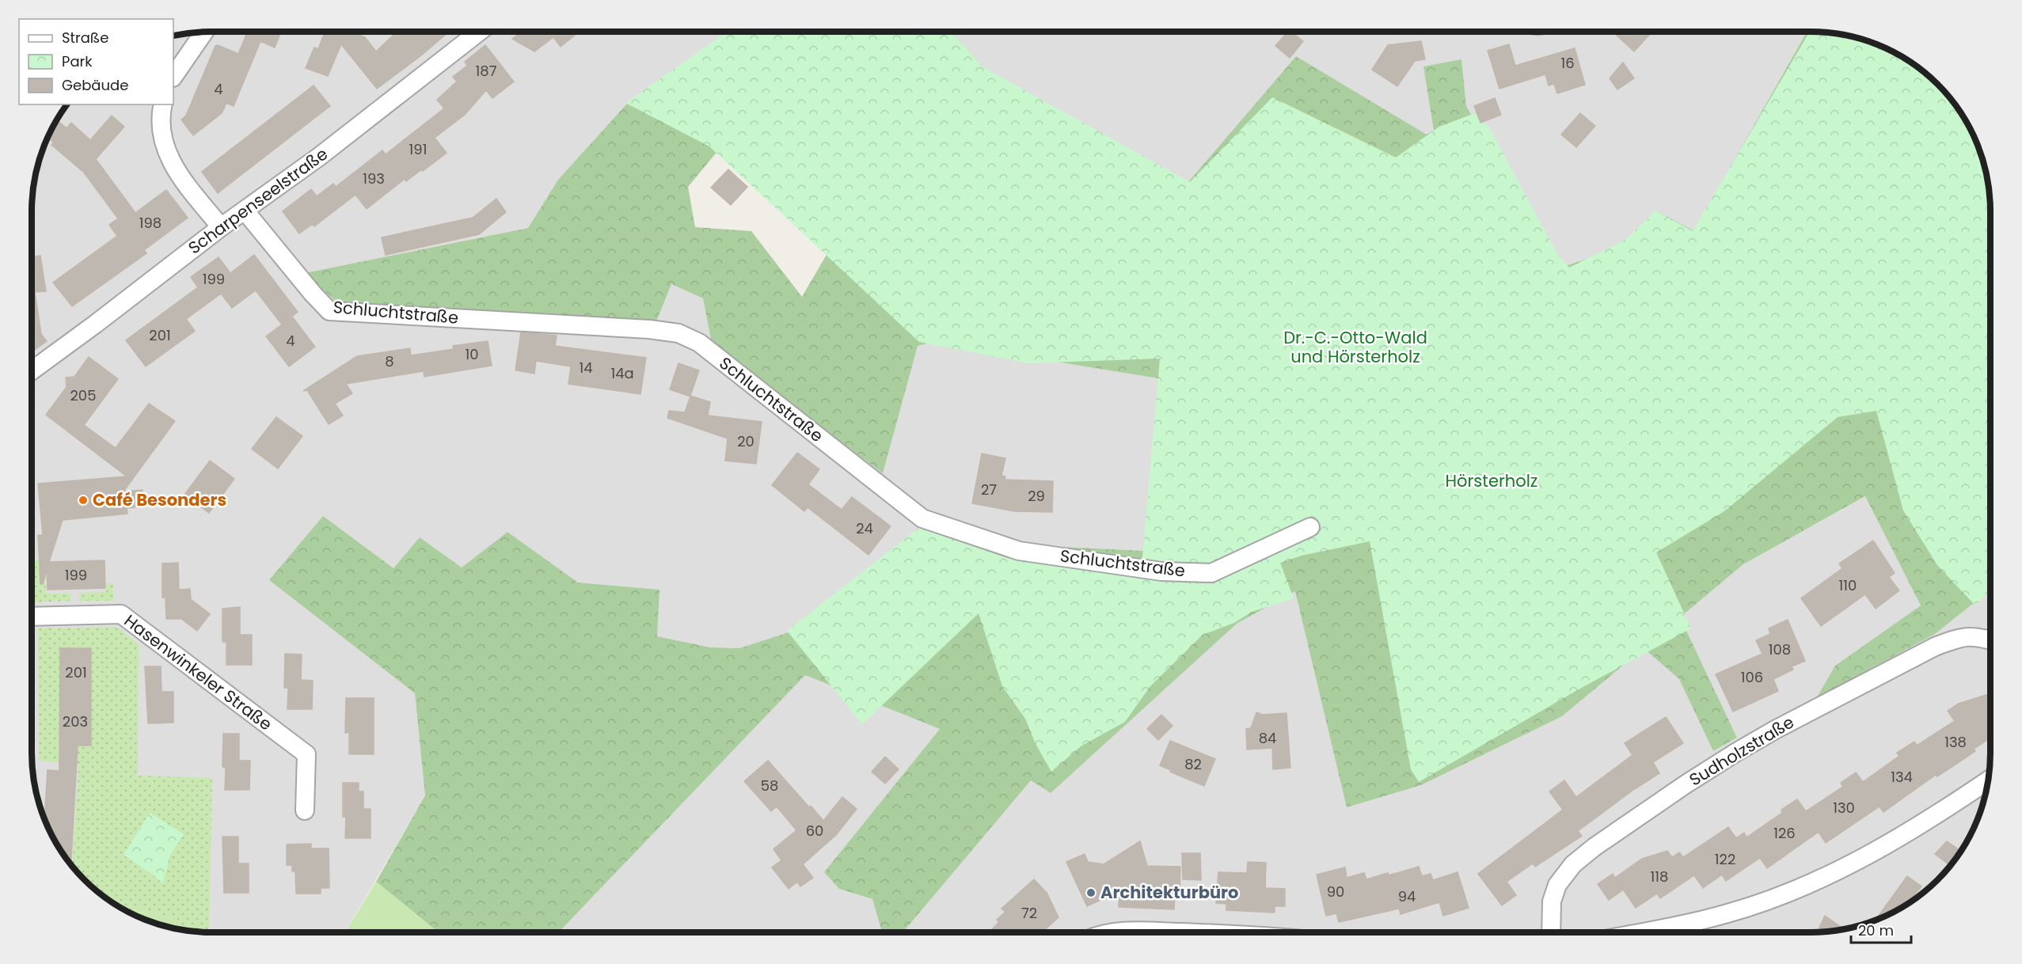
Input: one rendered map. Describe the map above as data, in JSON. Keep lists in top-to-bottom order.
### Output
{
  "streets": {
    "street": [
      "Scharpenseelstraße",
      "Schluchtstraße",
      "Hasenwinkeler Straße",
      "Sudholzstraße"
    ]
  },
  "crossings": [
    ["Scharpenseelstraße", "Schluchtstraße"]
  ],
  "parks": ["Dr.-C.-Otto-Wald und Hörsterholz", "Hörsterholz"],
  "places": ["Café Besonders", "Architekturbüro"],
  "house_numbers": [
    "16",
    "187",
    "4",
    "191",
    "193",
    "198",
    "199",
    "201",
    "4",
    "10",
    "8",
    "14",
    "14a",
    "205",
    "20",
    "27",
    "29",
    "24",
    "199",
    "110",
    "108",
    "201",
    "106",
    "203",
    "84",
    "138",
    "82",
    "134",
    "58",
    "130",
    "60",
    "126",
    "122",
    "118",
    "90",
    "94",
    "72"
  ],
  "legend": ["Straße", "Park", "Gebäude"],
  "scale_bar": "20 m"
}
